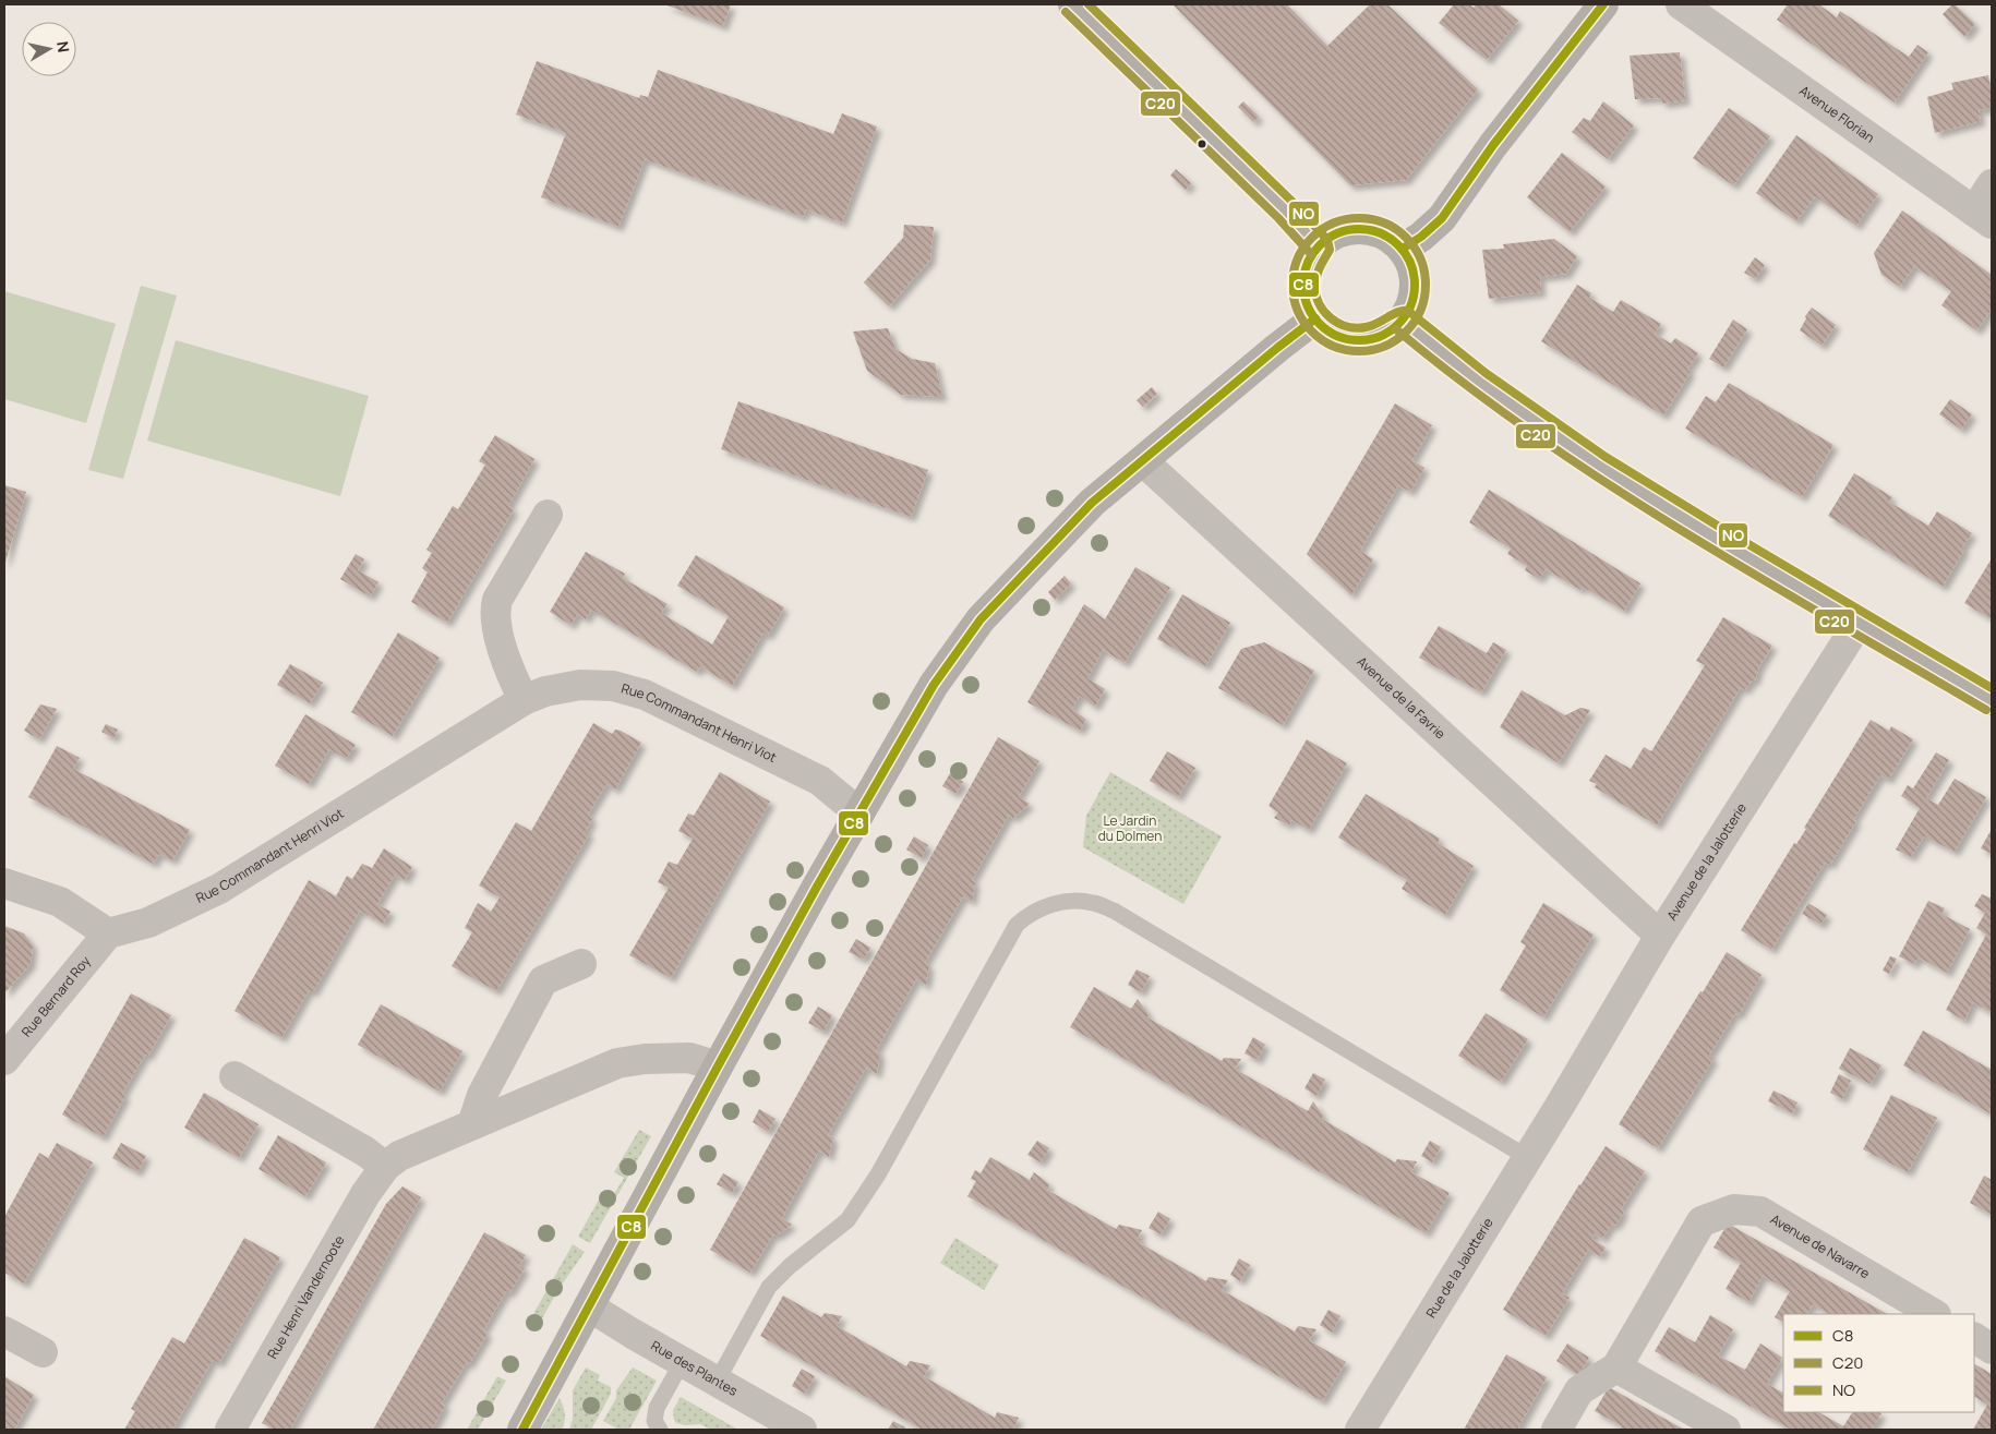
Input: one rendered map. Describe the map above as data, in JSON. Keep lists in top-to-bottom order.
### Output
{
  "streets": {
    "street": [
      "Avenue Florian",
      "Avenue de la Favrie",
      "Rue Commandant Henri Viot",
      "Avenue de la Jalotterie",
      "Rue Bernard Roy",
      "Avenue de Navarre",
      "Rue de la Jalotterie",
      "Rue Henri Vandernoote",
      "Rue des Plantes"
    ]
  },
  "crossings": [
    ["Avenue de la Favrie", "Avenue de la Jalotterie"],
    ["Rue Commandant Henri Viot", "Rue Bernard Roy"],
    ["Avenue de la Jalotterie", "Rue de la Jalotterie"]
  ],
  "parks": ["Le Jardin du Dolmen"],
  "lines": ["transit line C8", "transit line NO", "transit line C20"],
  "legend": ["C8", "C20", "NO"],
  "north": "right"
}
